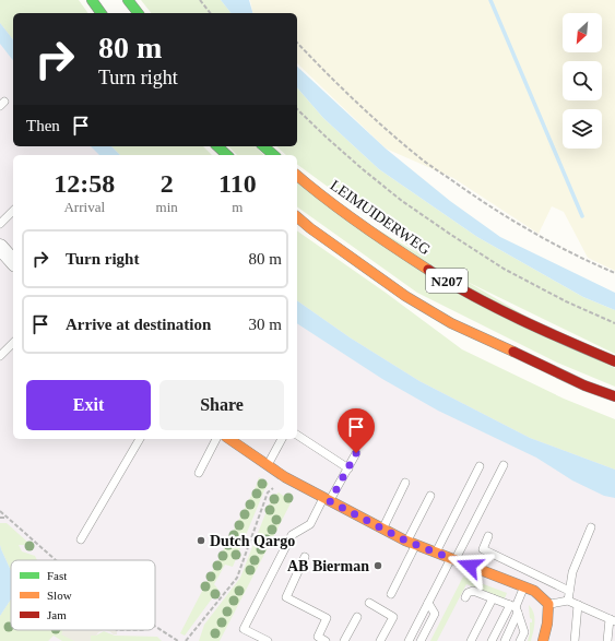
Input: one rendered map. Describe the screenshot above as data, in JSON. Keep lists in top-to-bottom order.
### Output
{
  "streets": {
    "main road": ["LEIMUIDERWEG", "N207"]
  },
  "places": ["Dutch Qargo", "AB Bierman"],
  "legend": ["Fast", "Slow", "Jam"],
  "north": "bottom left",
  "page": {
    "turn": ["80 m", "Turn right"],
    "then": "Then",
    "eta": [
      "12:58",
      "Arrival",
      "2",
      "min",
      "110",
      "m"
    ],
    "list": [
      {
        "name": "Turn right",
        "value": "80 m"
      },
      {
        "name": "Arrive at destination",
        "value": "30 m"
      }
    ],
    "buttons": ["Exit", "Share"]
  }
}
